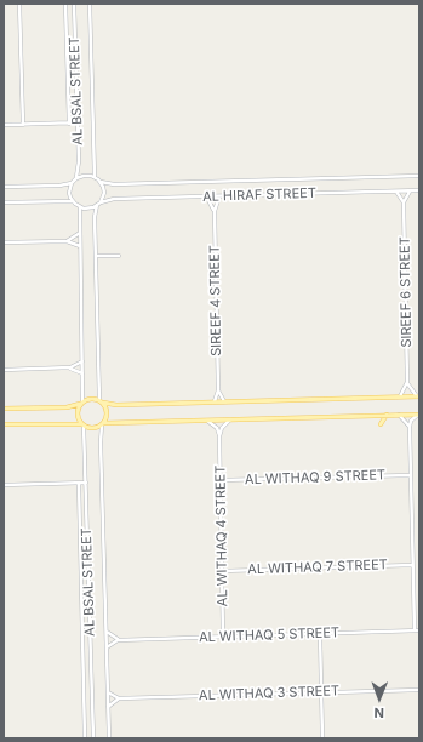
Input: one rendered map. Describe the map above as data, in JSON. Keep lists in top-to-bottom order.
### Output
{
  "streets": {
    "street": [
      "AL BSAL STREET",
      "AL HIRAF STREET",
      "SIREEF 6 STREET",
      "SIREEF 4 STREET",
      "AL WITHAQ 9 STREET",
      "AL WITHAQ 4 STREET",
      "AL WITHAQ 7 STREET",
      "AL WITHAQ 5 STREET",
      "AL WITHAQ 3 STREET"
    ]
  },
  "crossings": [
    ["AL BSAL STREET", "AL HIRAF STREET"],
    ["AL HIRAF STREET", "SIREEF 6 STREET"],
    ["AL HIRAF STREET", "SIREEF 4 STREET"],
    ["AL WITHAQ 9 STREET", "AL WITHAQ 4 STREET"],
    ["AL WITHAQ 4 STREET", "AL WITHAQ 7 STREET"],
    ["AL WITHAQ 4 STREET", "AL WITHAQ 5 STREET"]
  ],
  "north": "bottom"
}
